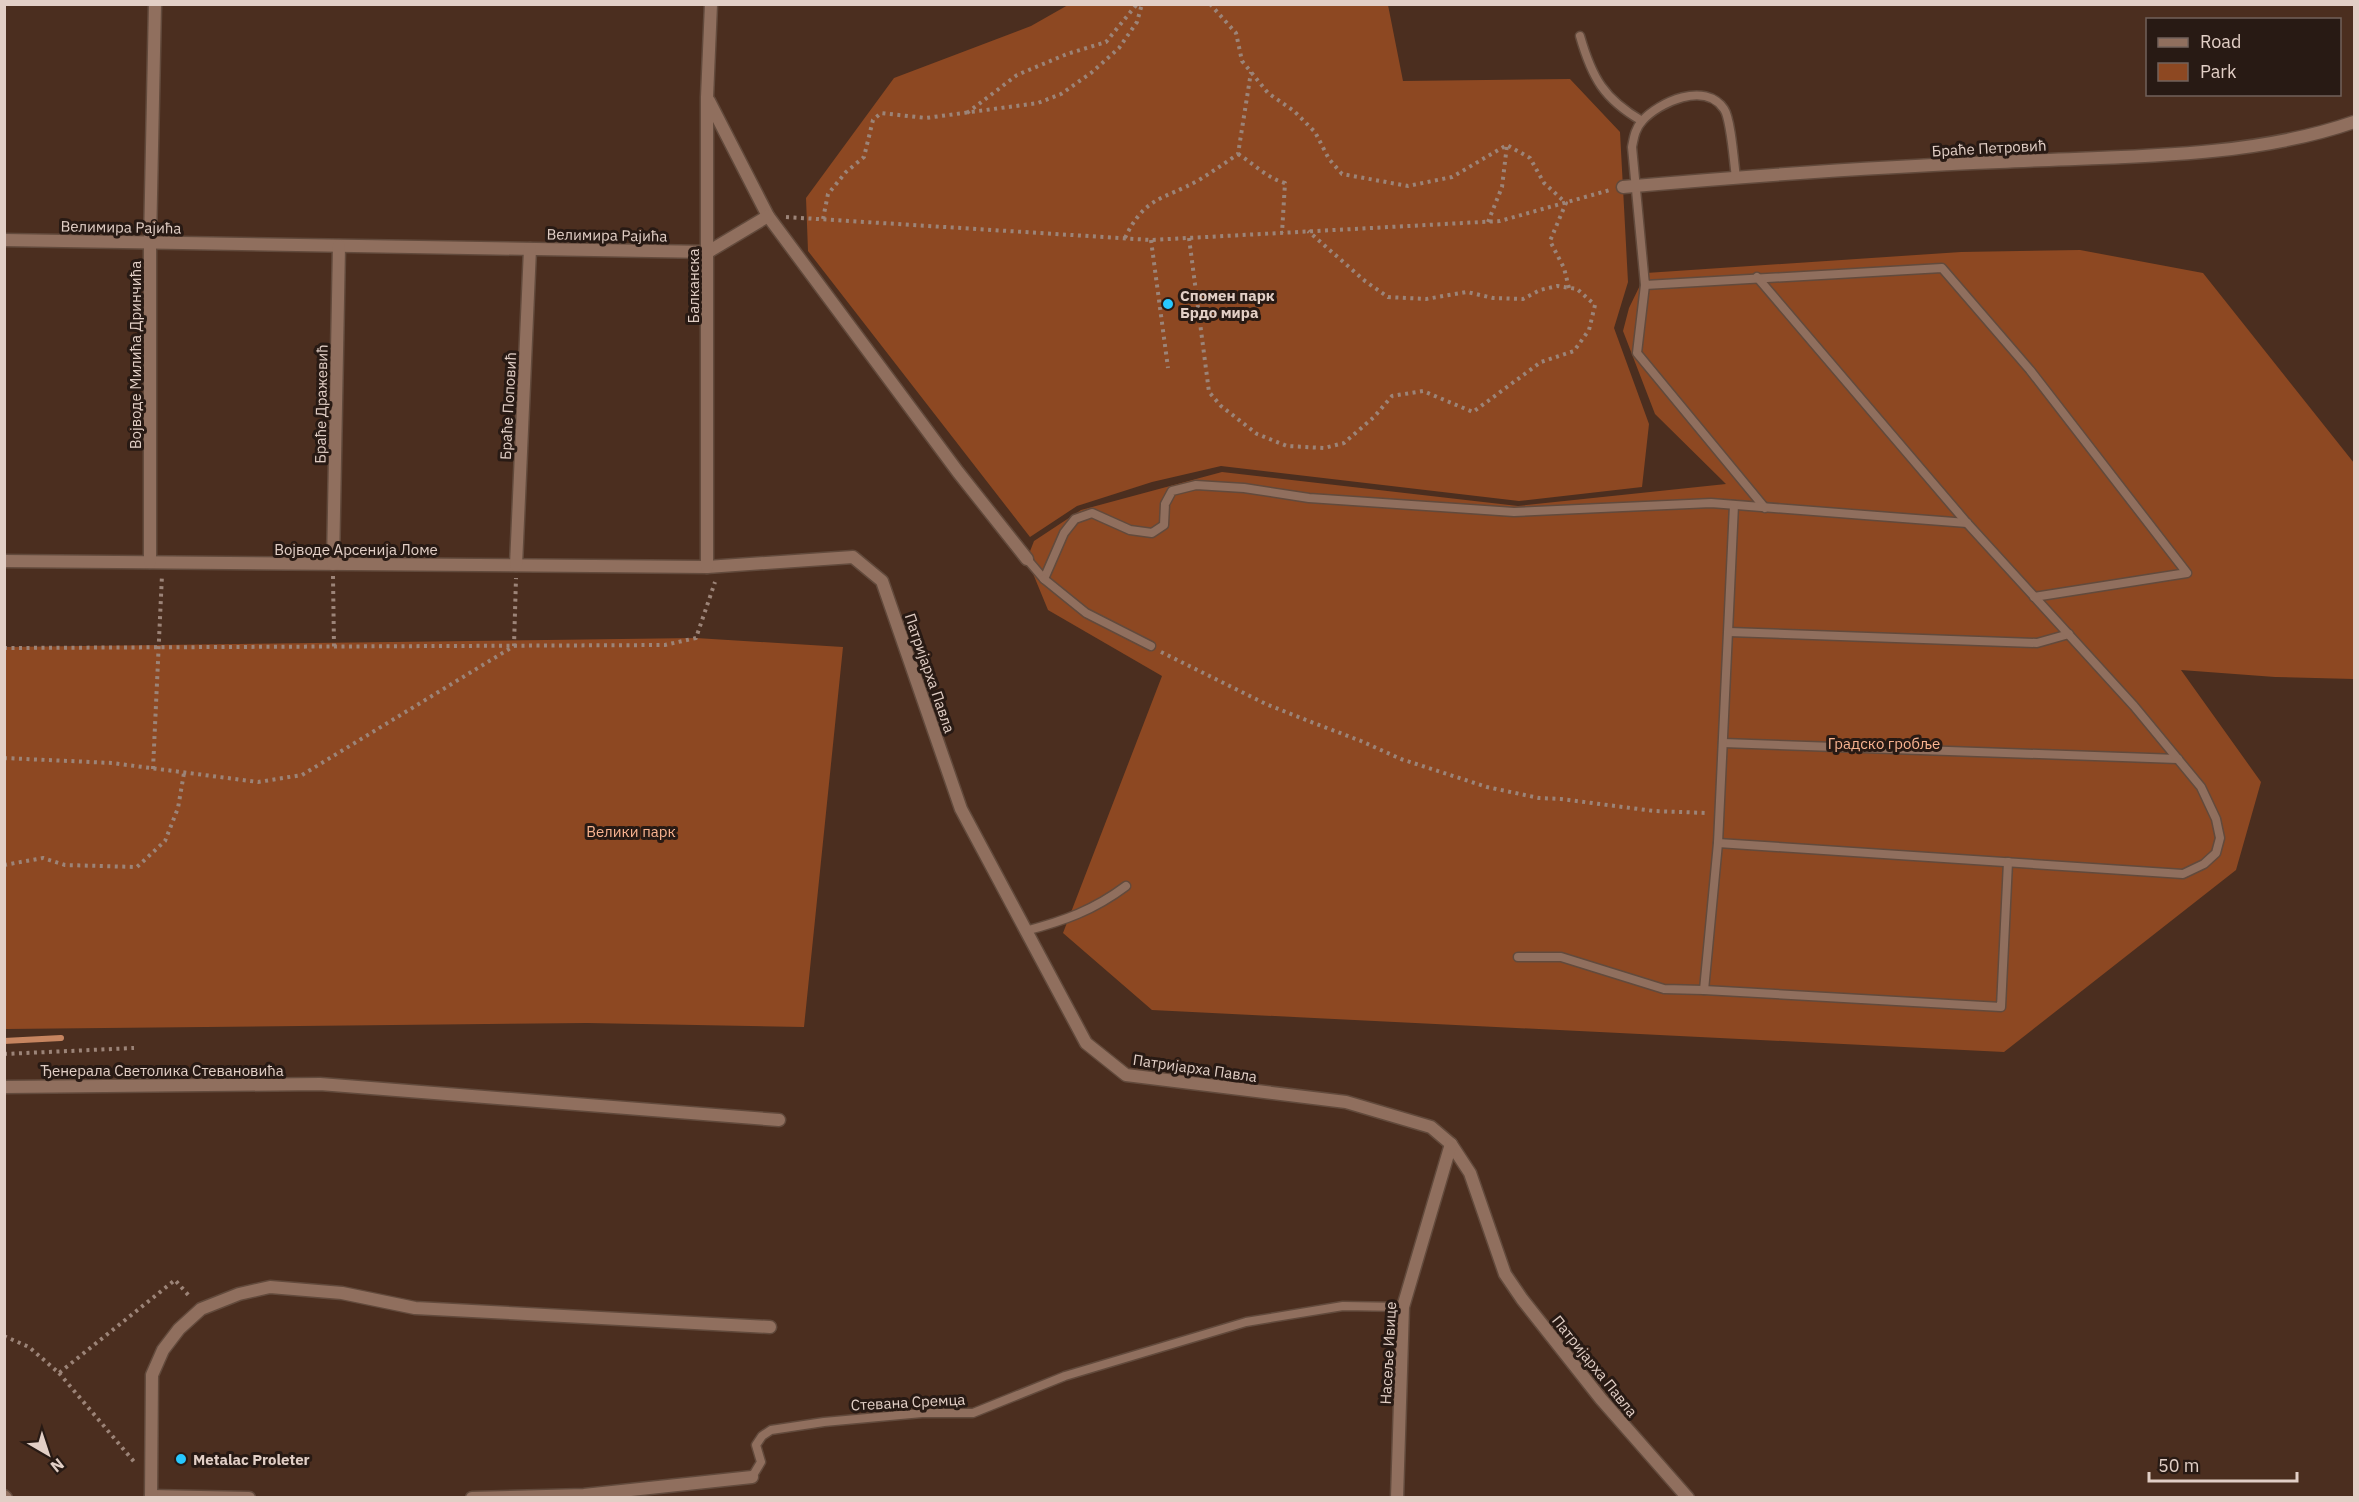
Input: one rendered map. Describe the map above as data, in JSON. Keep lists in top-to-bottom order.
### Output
{
  "streets": {
    "street": [
      "Браће Петровић",
      "Велимира Рајића",
      "Балканска",
      "Војводе Милића Дринчића",
      "Браће Дражевић",
      "Браће Поповић",
      "Војводе Арсенија Ломе",
      "Патријарха Павла",
      "Ђенерала Светолика Стевановића",
      "Насеље Ивице",
      "Стевана Сремца"
    ]
  },
  "crossings": [
    ["Велимира Рајића", "Балканска"],
    ["Велимира Рајића", "Војводе Милића Дринчића"],
    ["Велимира Рајића", "Браће Дражевић"],
    ["Велимира Рајића", "Браће Поповић"],
    ["Балканска", "Војводе Арсенија Ломе"],
    ["Балканска", "Патријарха Павла"],
    ["Војводе Милића Дринчића", "Војводе Арсенија Ломе"],
    ["Браће Дражевић", "Војводе Арсенија Ломе"],
    ["Браће Поповић", "Војводе Арсенија Ломе"],
    ["Војводе Арсенија Ломе", "Патријарха Павла"],
    ["Патријарха Павла", "Насеље Ивице"],
    ["Насеље Ивице", "Стевана Сремца"]
  ],
  "parks": ["Градско гробље", "Велики парк"],
  "places": ["Спомен парк Брдо мира", "Metalac Proleter"],
  "legend": ["Road", "Park"],
  "scale_bar": "50 m",
  "north": "bottom right"
}
